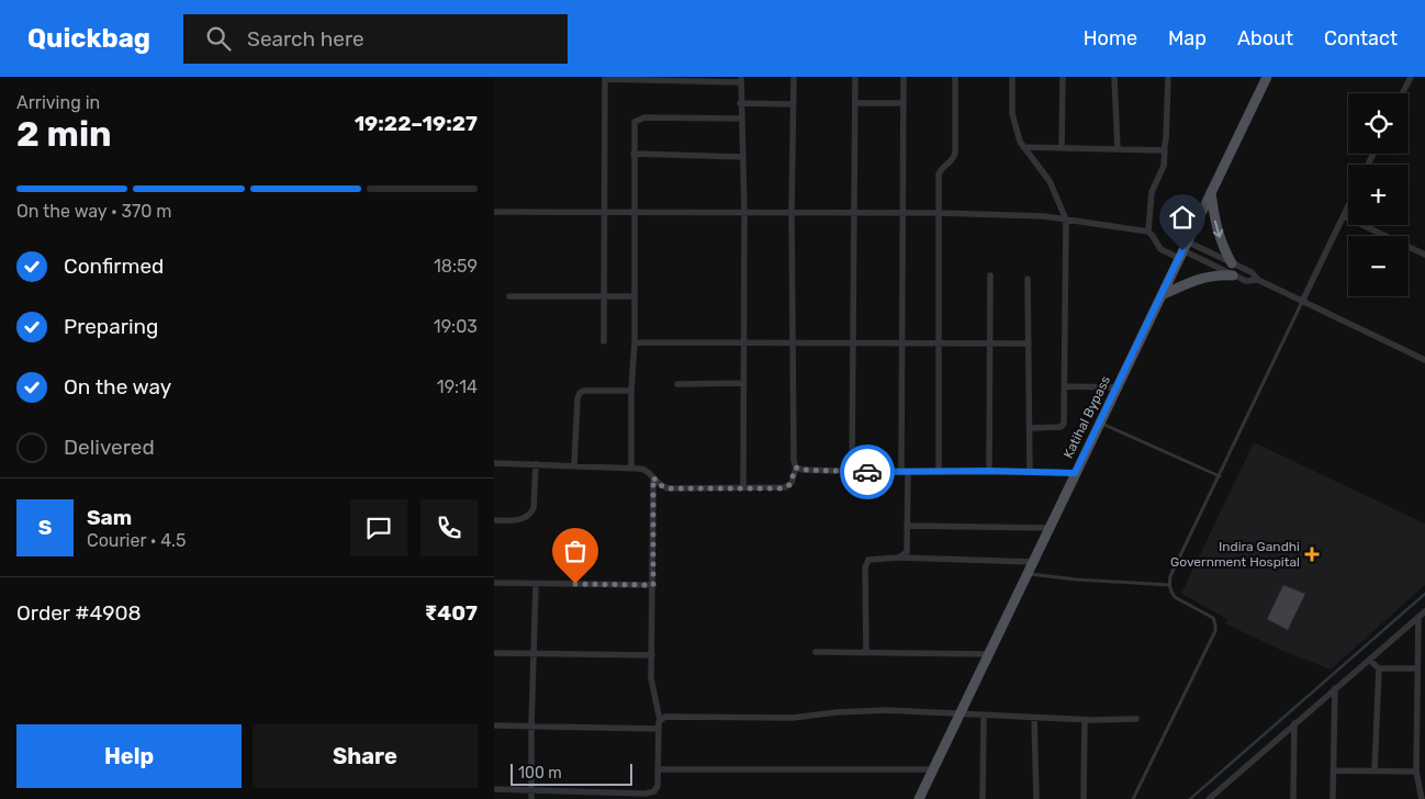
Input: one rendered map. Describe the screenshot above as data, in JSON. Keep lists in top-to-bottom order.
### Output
{
  "streets": {
    "main road": ["Katihal Bypass"]
  },
  "places": {
    "health": ["Indira Gandhi Government Hospital"]
  },
  "scale_bar": "100 m",
  "page": {
    "header": "Quickbag",
    "search": "Search here",
    "nav": [
      "Home",
      "Map",
      "About",
      "Contact"
    ],
    "heading": ["2 min", "Arriving in", "19:22–19:27"],
    "panel": [
      "Sam",
      "Courier · 4.5",
      "Order #4908",
      "₹407"
    ],
    "map_buttons": ["+", "−"],
    "bar": "On the way · 370 m",
    "list": [
      ["Confirmed", "18:59"],
      ["Preparing", "19:03"],
      ["On the way", "19:14"],
      "Delivered"
    ],
    "round": "S",
    "buttons": ["Help", "Share"],
    "scale": "100 m"
  }
}
